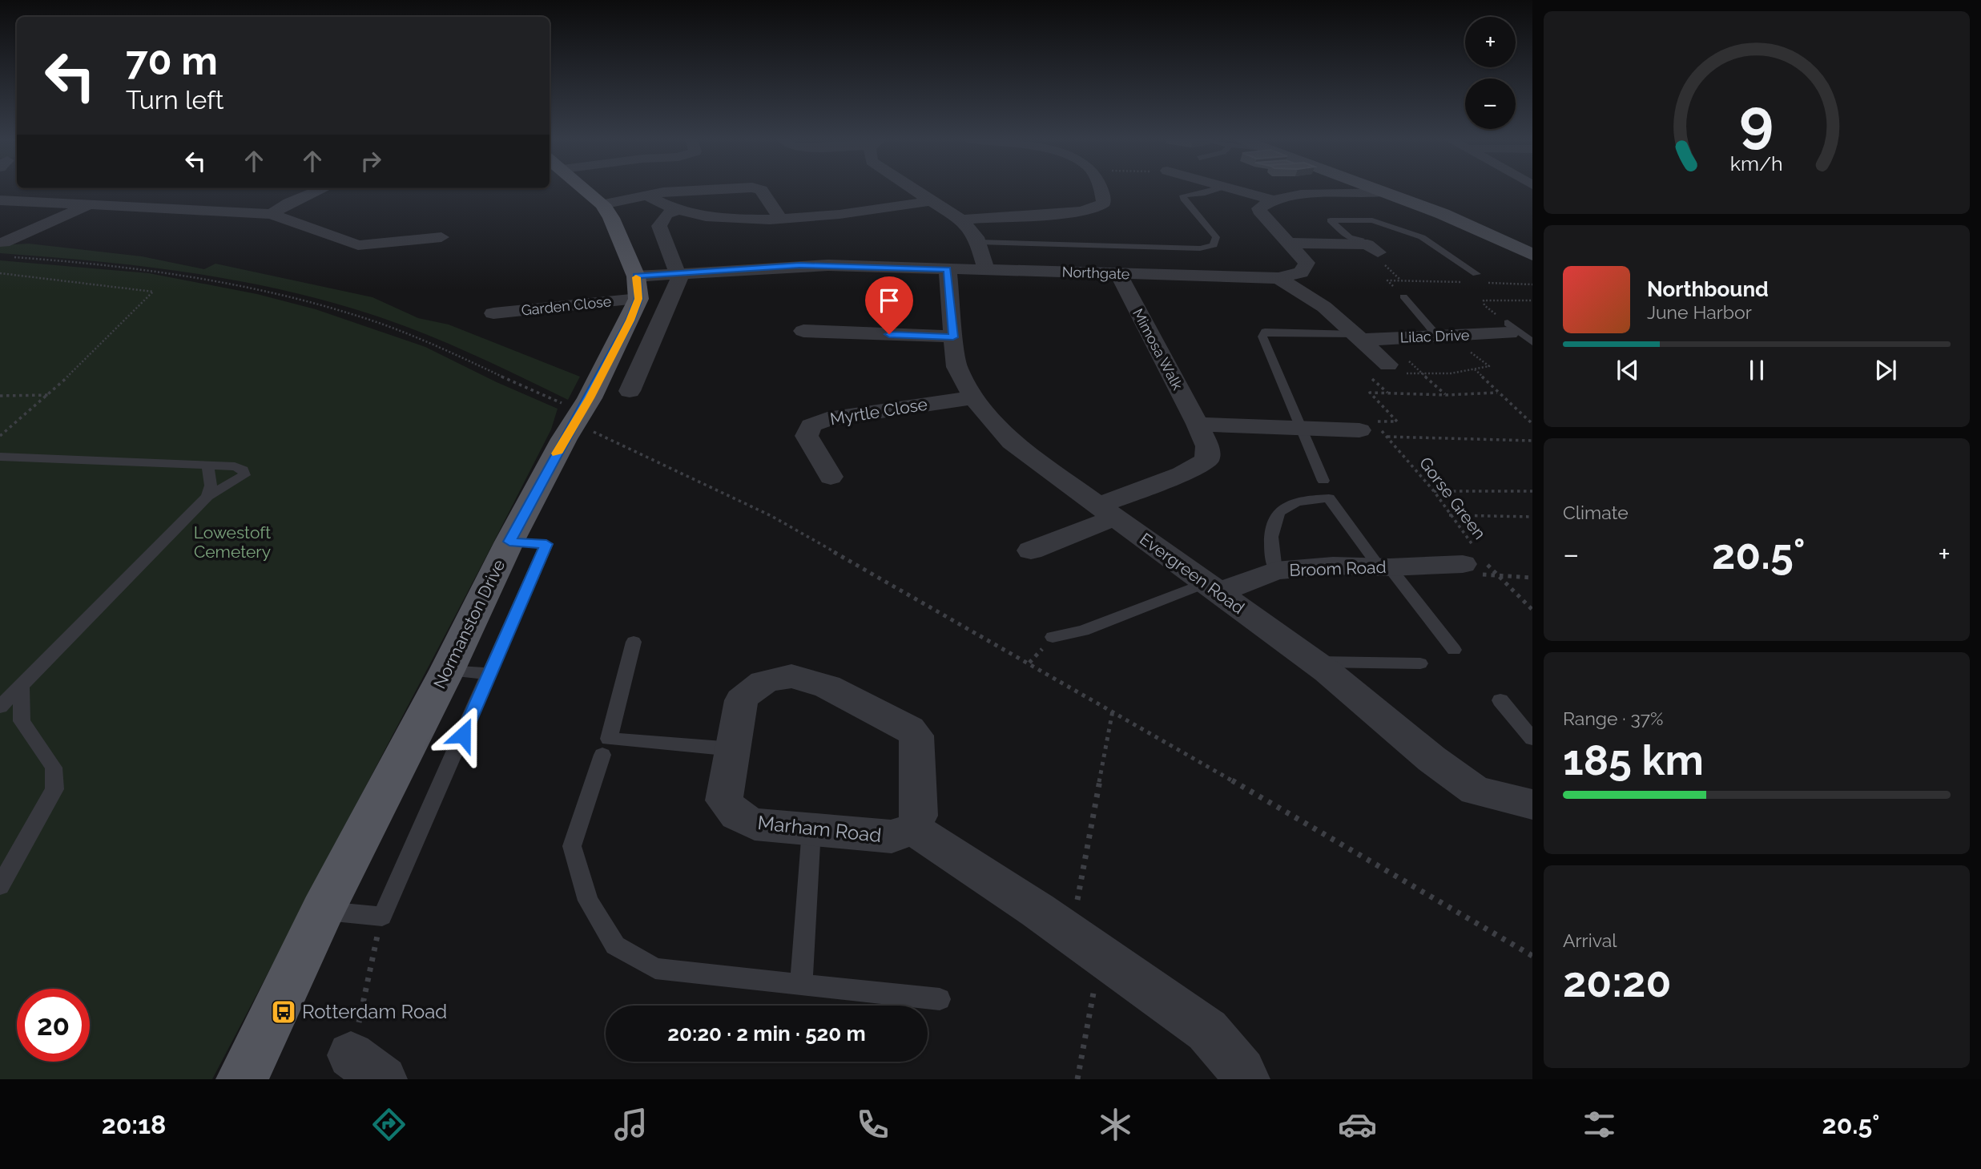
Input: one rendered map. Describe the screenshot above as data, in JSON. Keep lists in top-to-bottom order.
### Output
{
  "streets": {
    "main road": ["Normanston Drive"],
    "street": [
      "Northgate",
      "Garden Close",
      "Lilac Drive",
      "Mimosa Walk",
      "Myrtle Close",
      "Broom Road",
      "Evergreen Road",
      "Marham Road"
    ],
    "path": ["Gorse Green"]
  },
  "crossings": [
    ["Northgate", "Lilac Drive"],
    ["Northgate", "Mimosa Walk"],
    ["Northgate", "Evergreen Road"],
    ["Northgate", "Normanston Drive"],
    ["Garden Close", "Normanston Drive"],
    ["Mimosa Walk", "Evergreen Road"],
    ["Myrtle Close", "Evergreen Road"],
    ["Gorse Green", "Broom Road"],
    ["Broom Road", "Evergreen Road"]
  ],
  "parks": ["Lowestoft Cemetery"],
  "places": {
    "bus stop": ["Rotterdam Road"]
  },
  "page": {
    "map_buttons": ["+", "−"],
    "turn": ["70 m", "Turn left"],
    "song": ["Northbound", "June Harbor"],
    "tile": [
      "Climate",
      ["Range · 37%", "185 km"],
      ["Arrival", "20:20"]
    ],
    "heat": ["−", "20.5°", "+"],
    "limit": "20",
    "trip": "20:20 · 2 min · 520 m",
    "tabs": ["20:18", "20.5°"],
    "gauge": ["9", "km/h"]
  }
}
